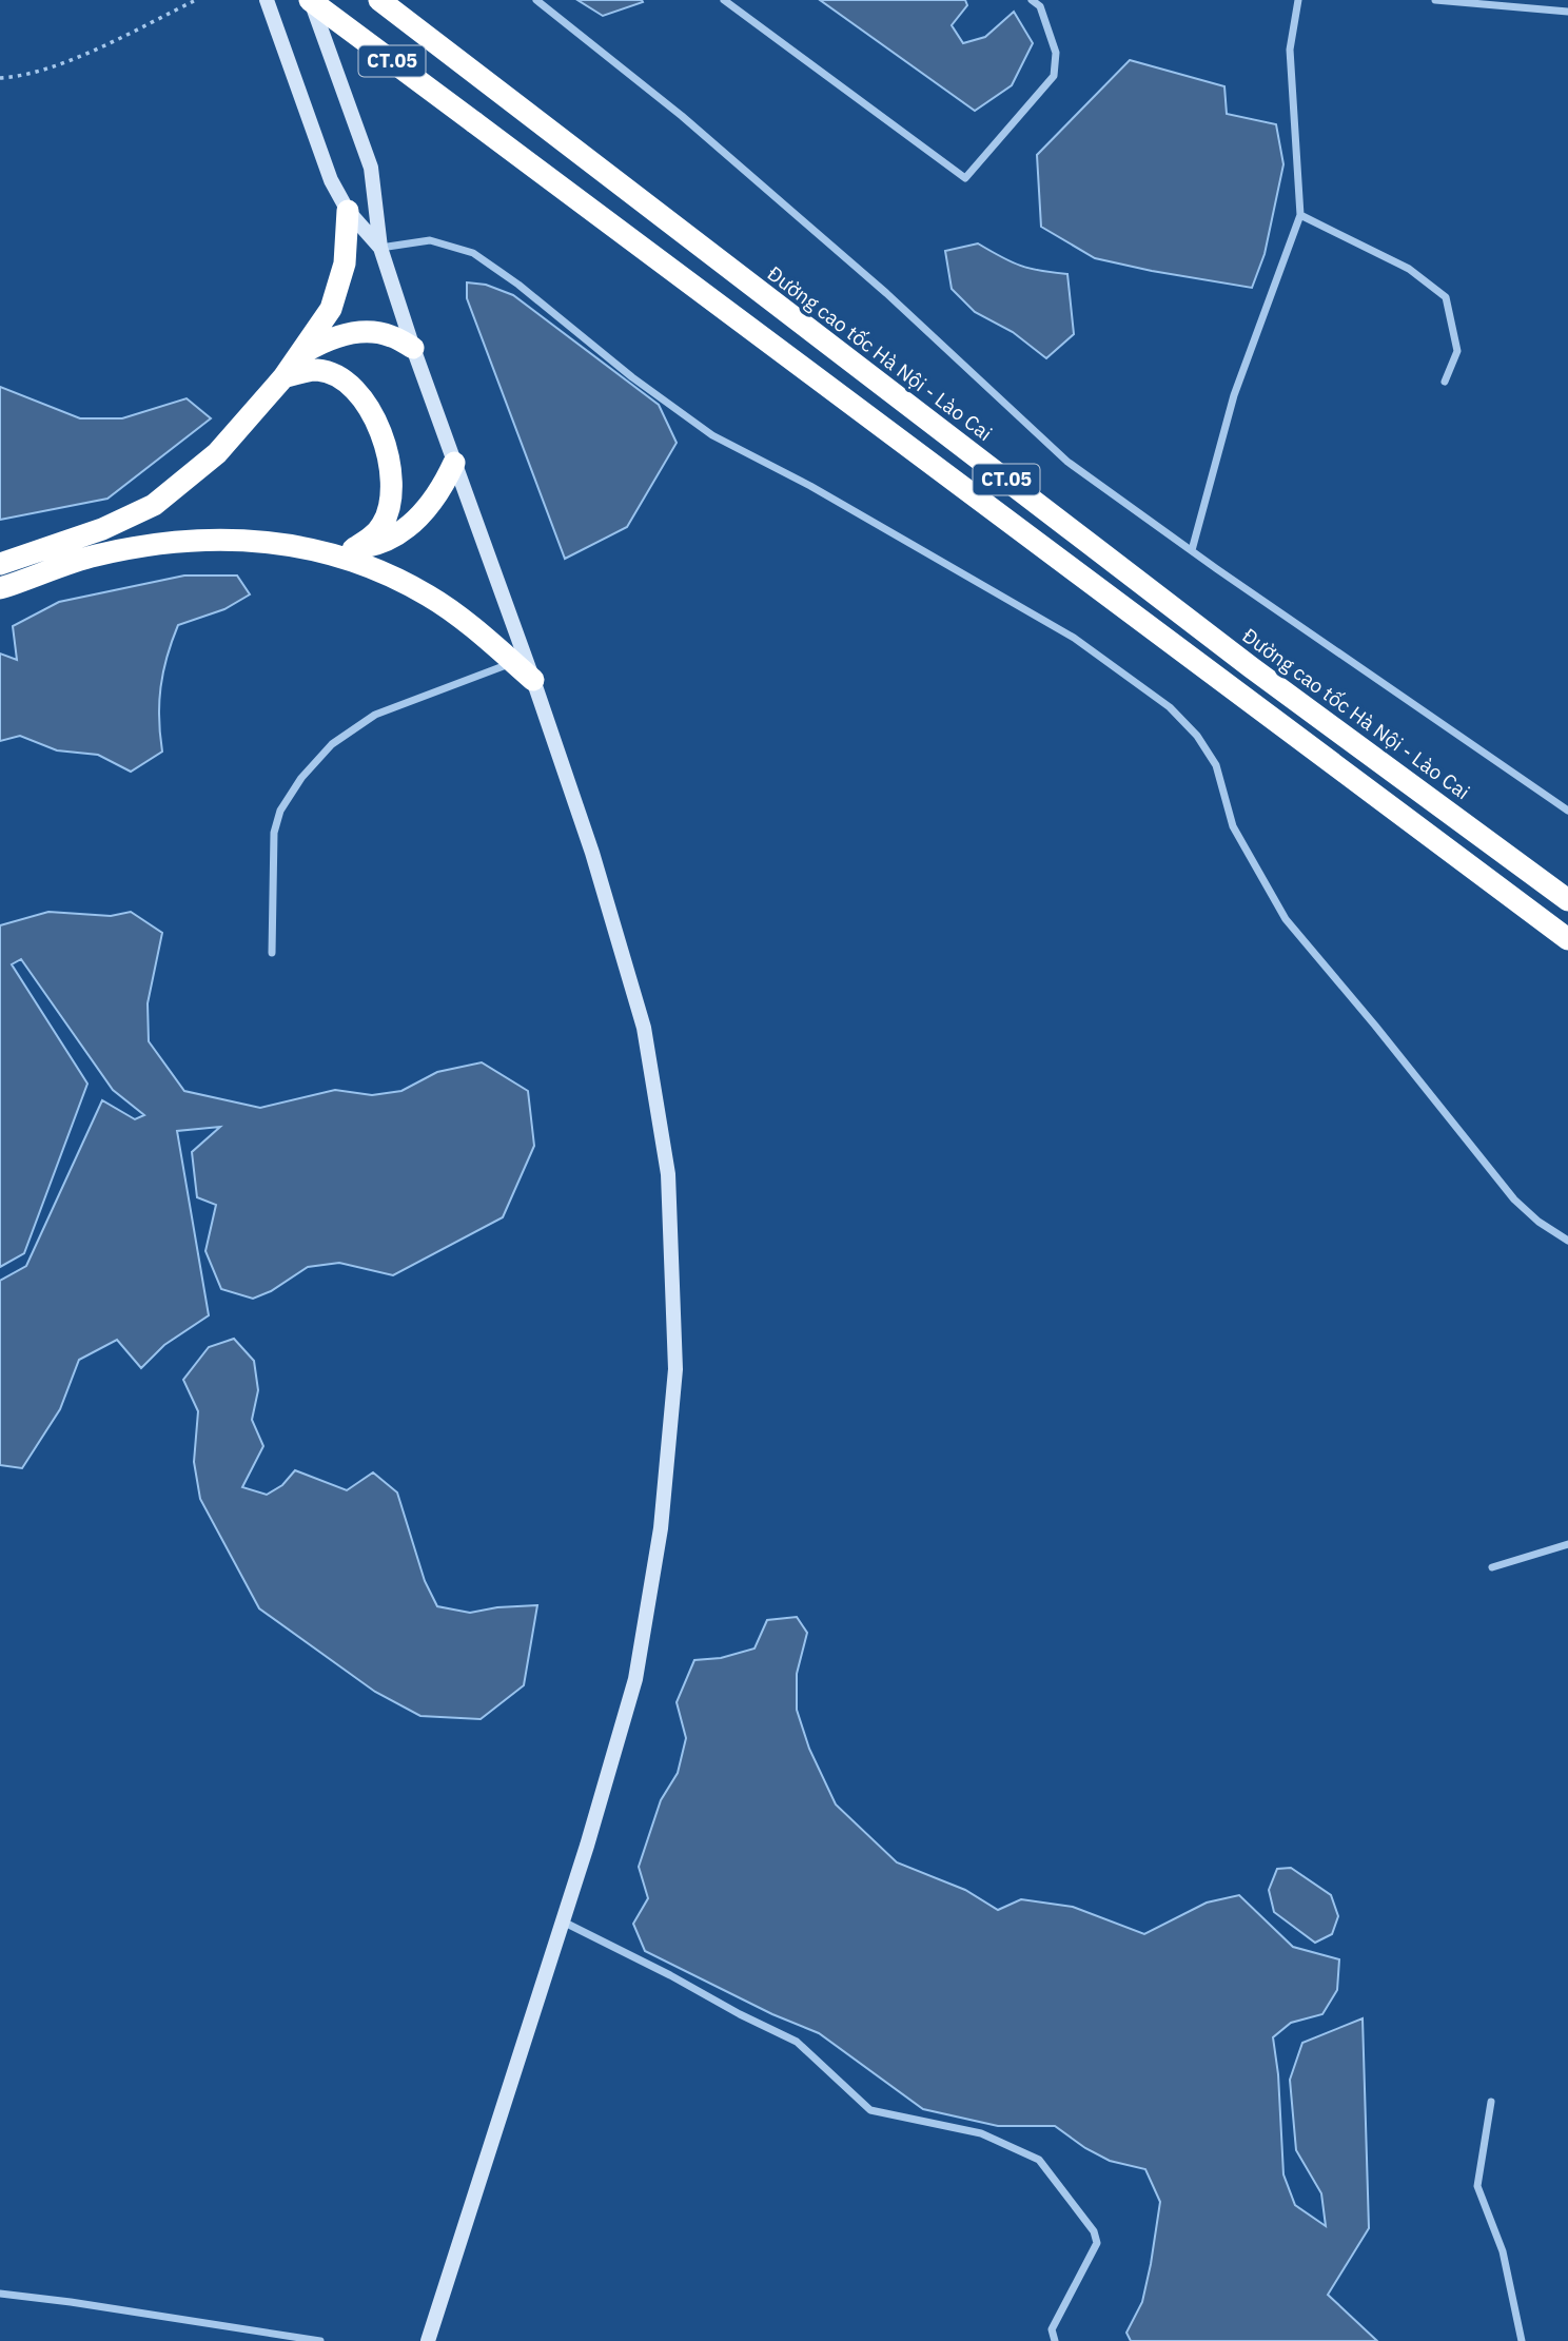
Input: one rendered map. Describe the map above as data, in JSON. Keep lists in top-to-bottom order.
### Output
{
  "streets": {
    "highway": ["CT.05", "Đường cao tốc Hà Nội - Lào Cai"]
  }
}
